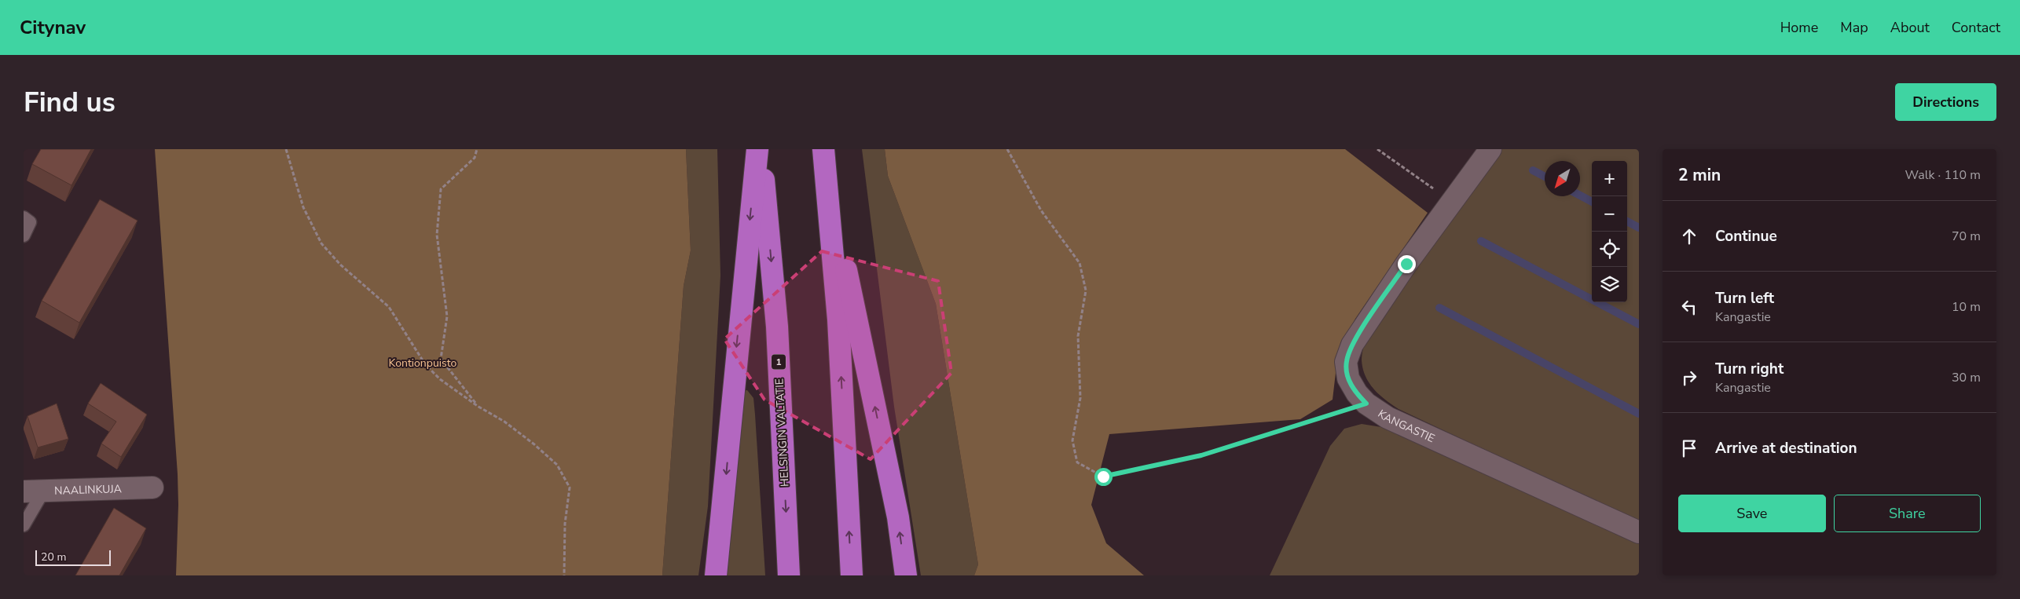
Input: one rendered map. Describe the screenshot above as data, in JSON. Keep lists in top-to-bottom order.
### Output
{
  "streets": {
    "highway": ["1", "HELSINGIN VALTATIE"],
    "street": ["KANGASTIE", "NAALINKUJA"]
  },
  "parks": ["Kontionpuisto"],
  "scale_bar": "20 m",
  "north": "bottom left",
  "page": {
    "header": "Citynav",
    "nav": [
      "Home",
      "Map",
      "About",
      "Contact"
    ],
    "buttons": [
      "Directions",
      ["Save", "Share"]
    ],
    "title": "Find us",
    "heading": ["2 min", "Walk · 110 m"],
    "map_buttons": ["+", "−"],
    "list": [
      ["Continue", "70 m"],
      ["Turn left", "Kangastie", "10 m"],
      ["Turn right", "Kangastie", "30 m"],
      "Arrive at destination"
    ],
    "scale": "20 m"
  }
}
